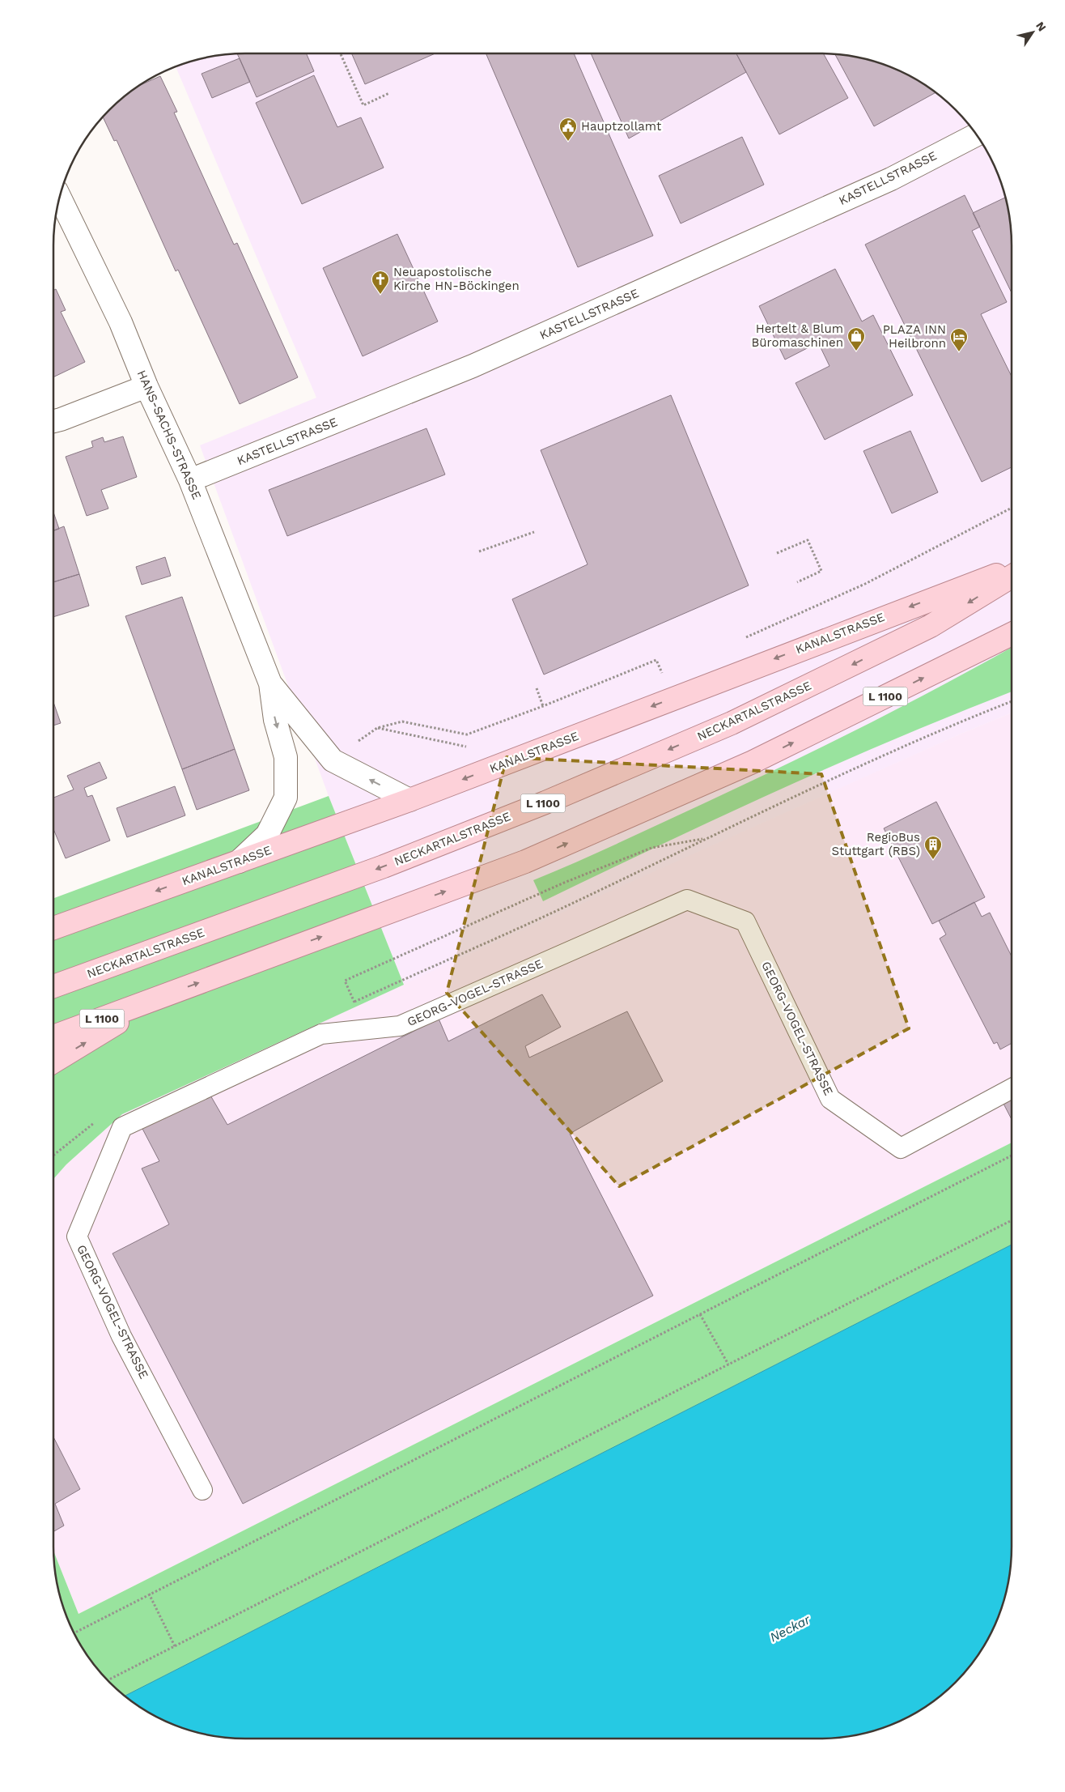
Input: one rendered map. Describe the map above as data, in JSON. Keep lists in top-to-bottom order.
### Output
{
  "streets": {
    "main road": ["KANALSTRASSE", "L 1100", "NECKARTALSTRASSE"],
    "street": ["KASTELLSTRASSE", "HANS-SACHS-STRASSE"],
    "lane": ["GEORG-VOGEL-STRASSE"]
  },
  "crossings": [
    ["KASTELLSTRASSE", "HANS-SACHS-STRASSE"],
    ["HANS-SACHS-STRASSE", "KANALSTRASSE"]
  ],
  "water": ["Neckar"],
  "places": {
    "public building": ["Hauptzollamt"],
    "church": ["Neuapostolische Kirche HN-Böckingen"],
    "shop": ["Hertelt & Blum Büromaschinen"],
    "hotel": ["PLAZA INN Heilbronn"],
    "building": ["RegioBus Stuttgart (RBS)"]
  },
  "north": "top right"
}
